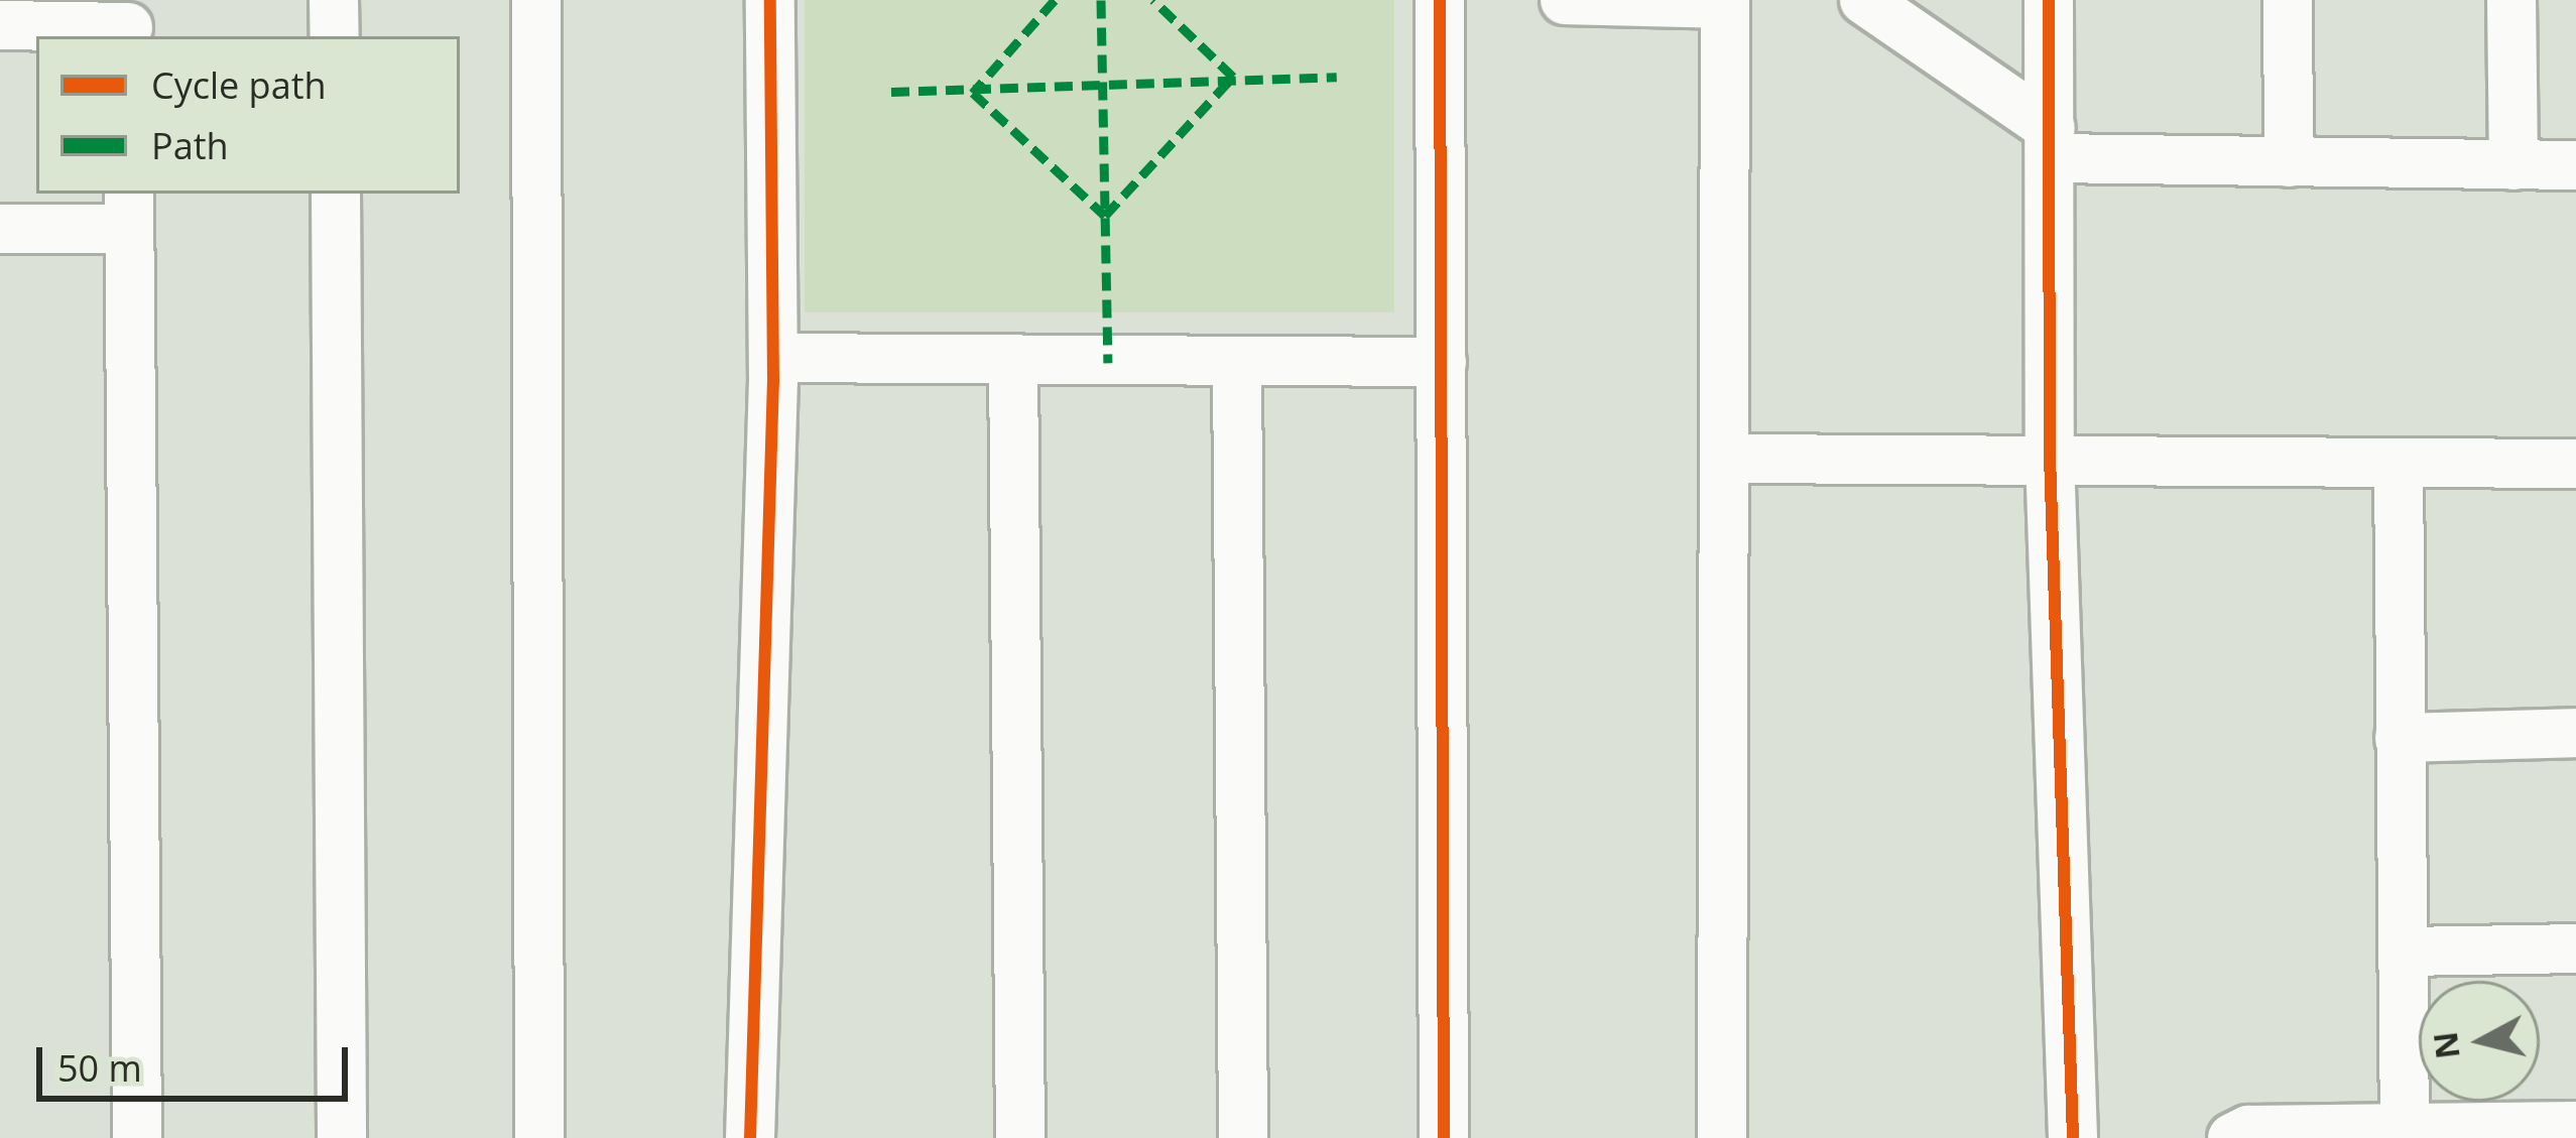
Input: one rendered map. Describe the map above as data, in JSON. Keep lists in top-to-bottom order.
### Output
{
  "legend": ["Cycle path", "Path"],
  "scale_bar": "50 m",
  "north": "left"
}
